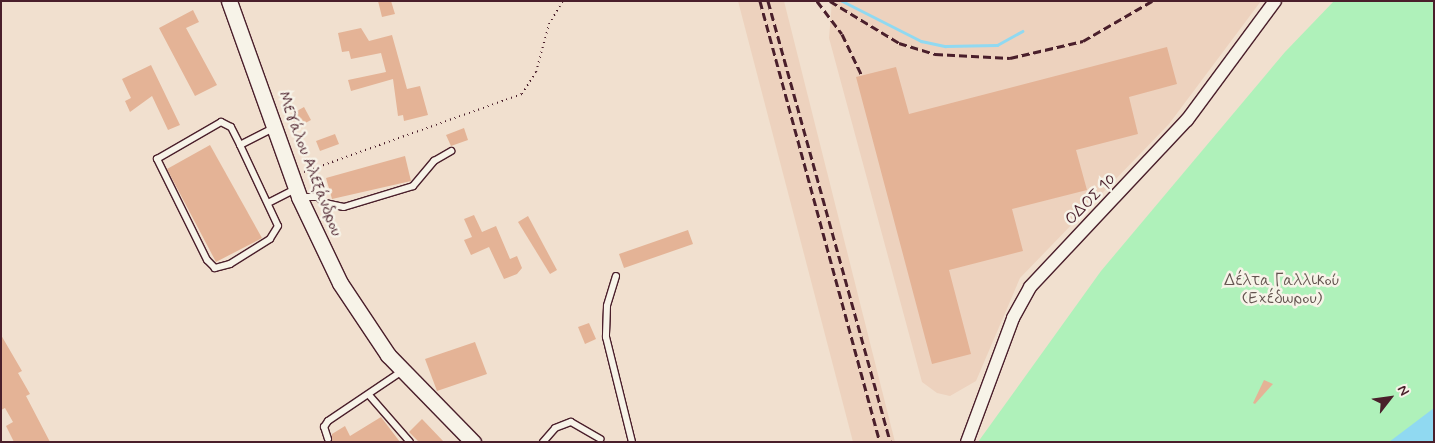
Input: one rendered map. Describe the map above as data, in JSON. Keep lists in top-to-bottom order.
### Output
{
  "streets": {
    "street": ["Μεγάλου Αλεξάνδρου", "ΟΔΟΣ 10"]
  },
  "parks": ["Δέλτα Γαλλικού (Εχέδωρου)"],
  "north": "top right"
}
